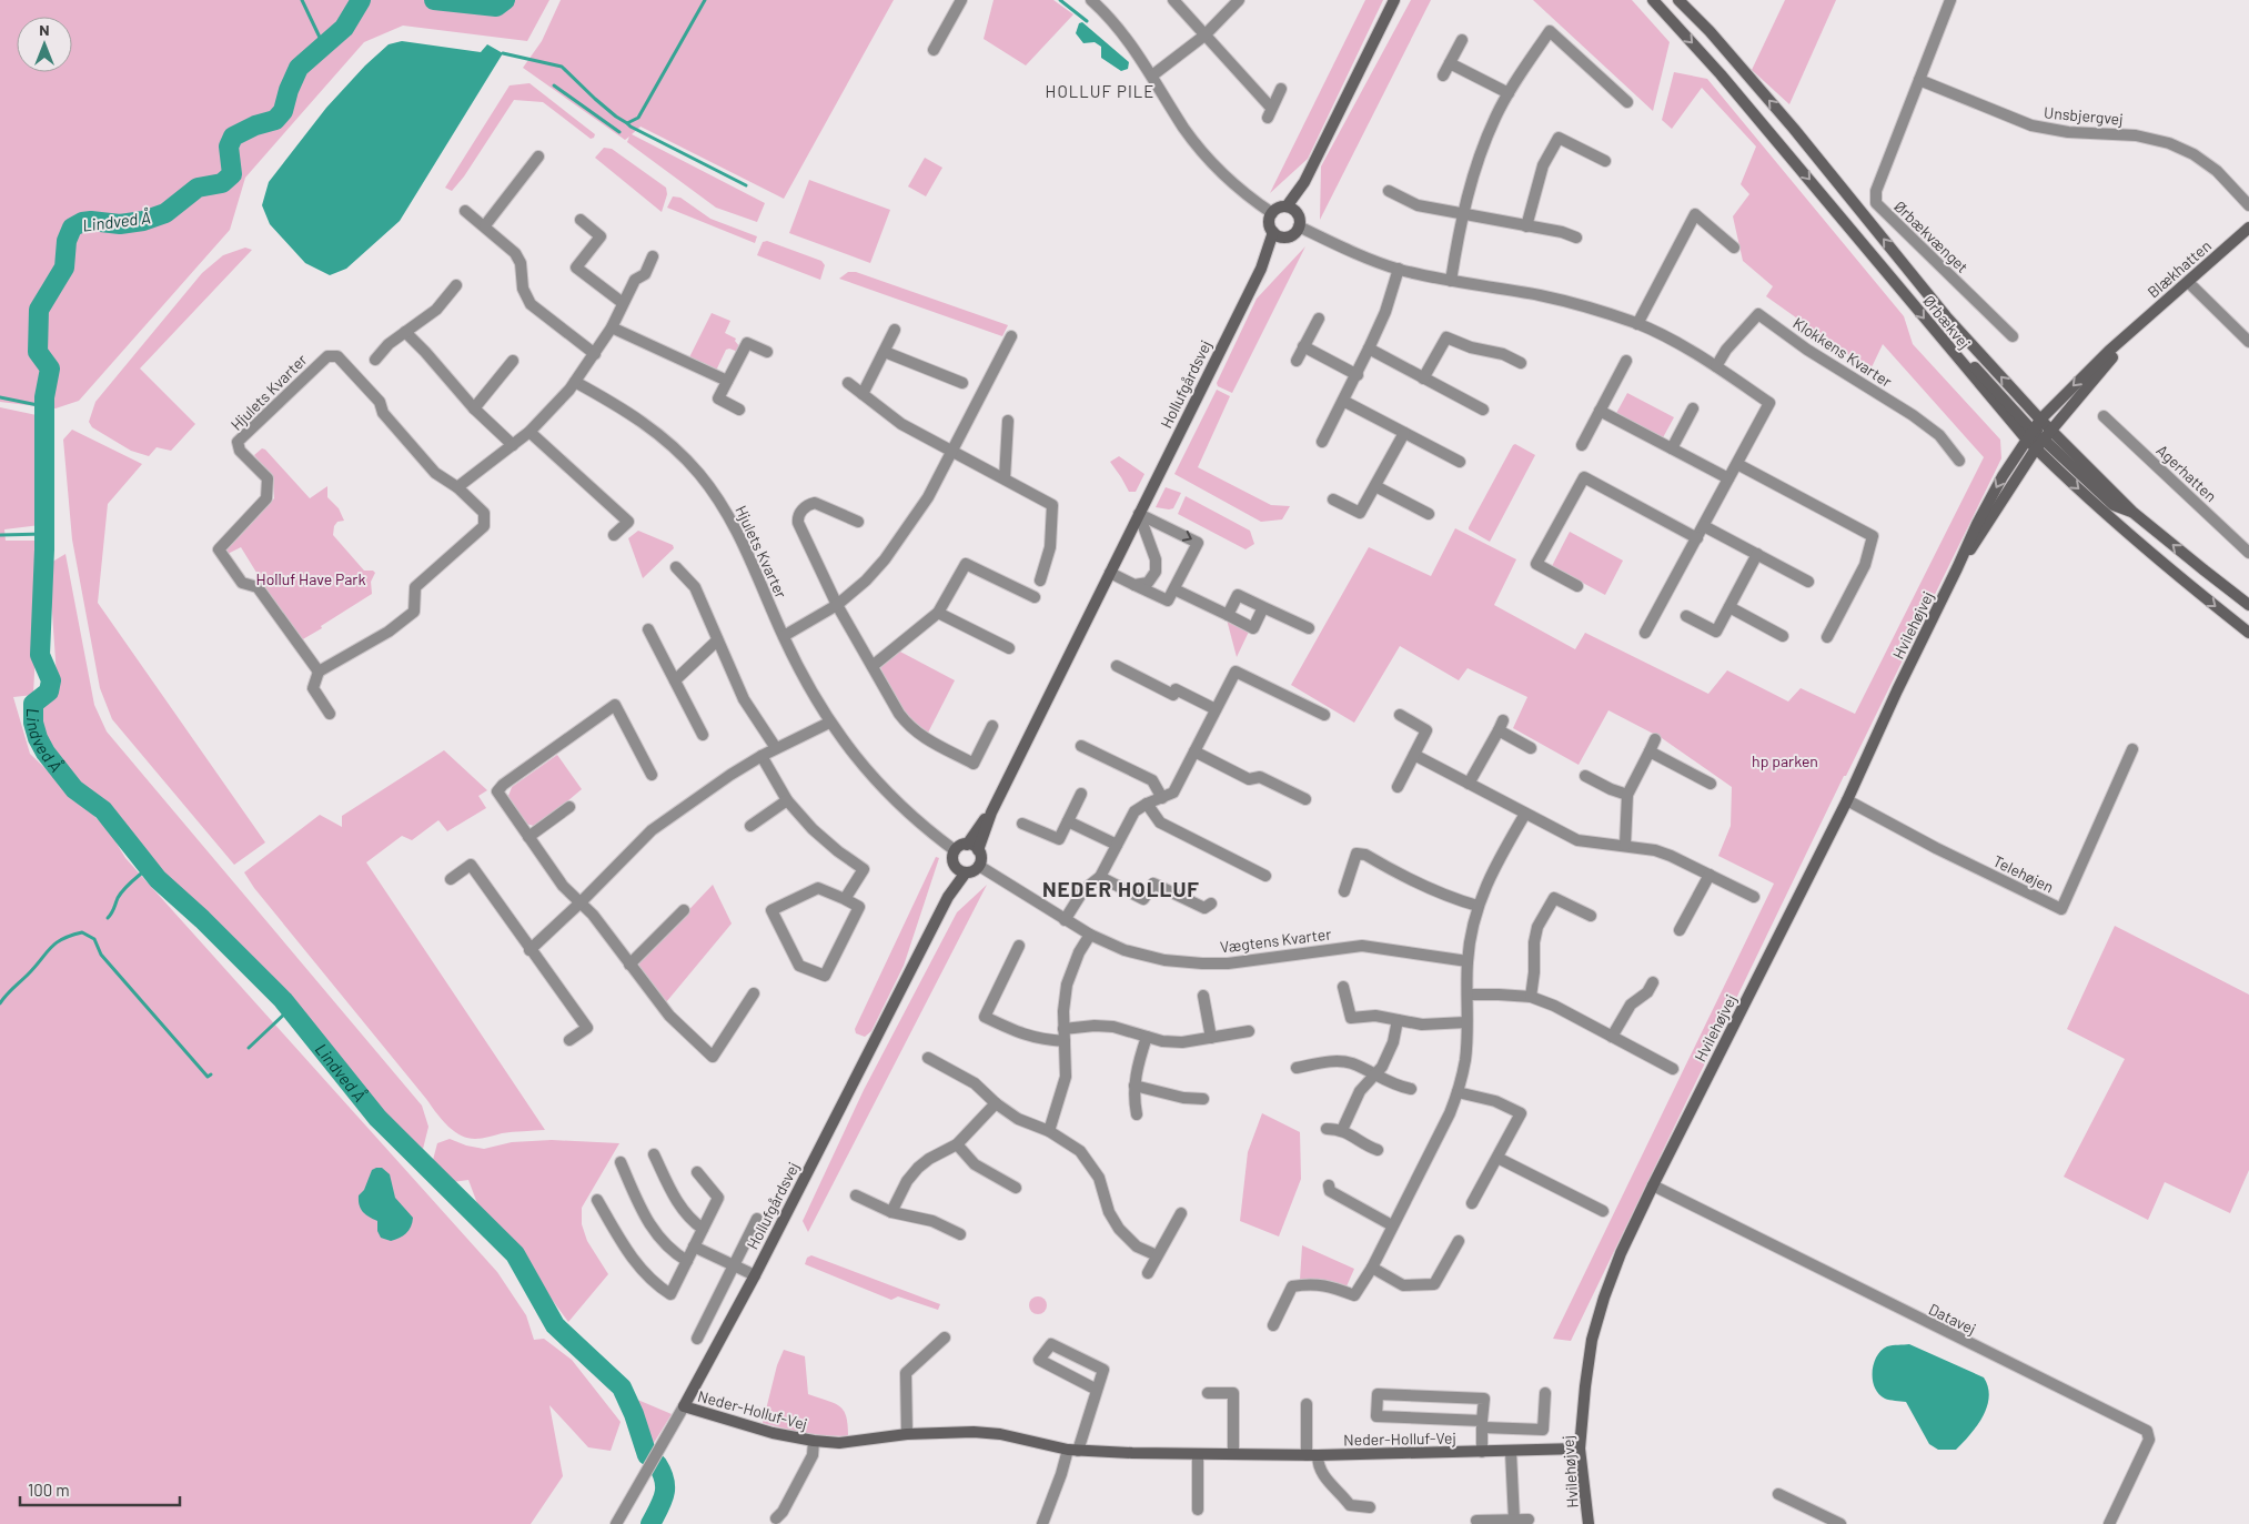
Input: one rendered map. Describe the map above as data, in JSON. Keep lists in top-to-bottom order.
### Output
{
  "streets": {
    "street": [
      "Unsbjergvej",
      "Ørbækvænget",
      "Blækhatten",
      "Ørbækvej",
      "Klokkens Kvarter",
      "Hollufgårdsvej",
      "Hjulets Kvarter",
      "Agerhatten",
      "Hvilehøjvej",
      "Telehøjen",
      "Vægtens Kvarter",
      "Datavej",
      "Neder-Holluf-Vej"
    ]
  },
  "crossings": [
    ["Unsbjergvej", "Ørbækvænget"],
    ["Blækhatten", "Ørbækvej"],
    ["Blækhatten", "Hvilehøjvej"],
    ["Ørbækvej", "Hvilehøjvej"],
    ["Hollufgårdsvej", "Hjulets Kvarter"],
    ["Hollufgårdsvej", "Vægtens Kvarter"],
    ["Hollufgårdsvej", "Neder-Holluf-Vej"],
    ["Hjulets Kvarter", "Vægtens Kvarter"],
    ["Hvilehøjvej", "Telehøjen"],
    ["Hvilehøjvej", "Datavej"],
    ["Hvilehøjvej", "Neder-Holluf-Vej"]
  ],
  "districts": ["HOLLUF PILE", "NEDER HOLLUF"],
  "water": ["Lindved Å"],
  "parks": ["Holluf Have Park", "hp parken"],
  "scale_bar": "100 m",
  "north": "top"
}
